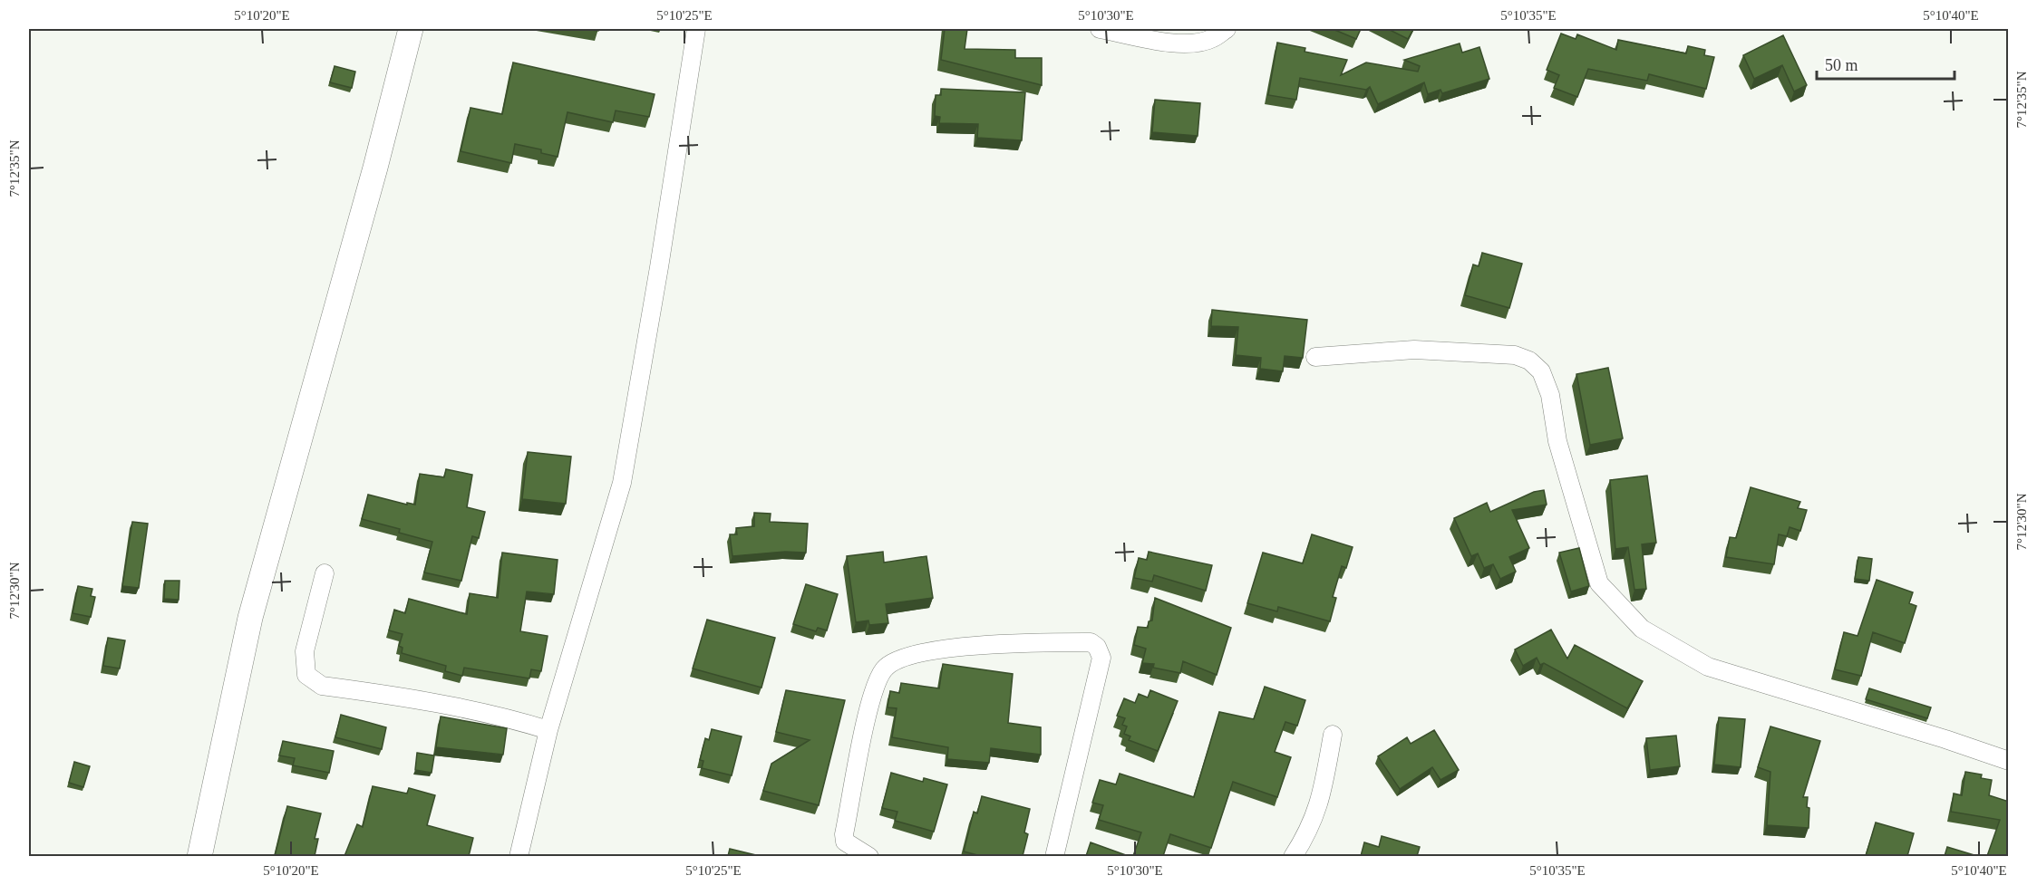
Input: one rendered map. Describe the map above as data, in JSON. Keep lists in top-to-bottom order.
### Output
{
  "scale_bar": "50 m",
  "coordinates": [
    "5°10'20\"E",
    "5°10'25\"E",
    "5°10'30\"E",
    "5°10'35\"E",
    "5°10'40\"E",
    "7°12'35\"N",
    "7°12'30\"N"
  ]
}
